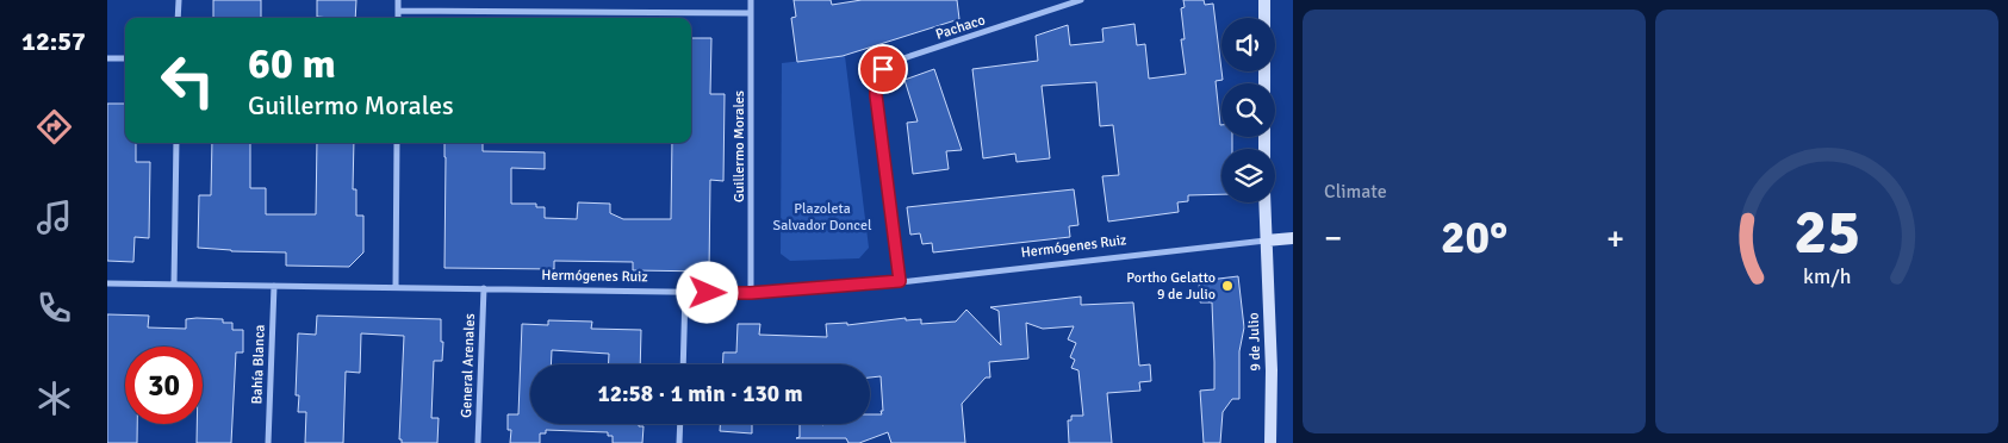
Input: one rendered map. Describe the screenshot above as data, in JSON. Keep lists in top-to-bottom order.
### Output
{
  "streets": {
    "street": [
      "Pachaco",
      "Guillermo Morales",
      "Hermógenes Ruiz",
      "9 de Julio",
      "Bahía Blanca",
      "General Arenales"
    ]
  },
  "crossings": [
    ["Pachaco", "Hermógenes Ruiz"],
    ["Guillermo Morales", "Hermógenes Ruiz"],
    ["Hermógenes Ruiz", "9 de Julio"],
    ["Hermógenes Ruiz", "Bahía Blanca"],
    ["Hermógenes Ruiz", "General Arenales"]
  ],
  "parks": ["Plazoleta Salvador Doncel"],
  "places": ["Portho Gelatto 9 de Julio"],
  "page": {
    "tabs": "12:57",
    "tile": "Climate",
    "turn": ["60 m", "Guillermo Morales"],
    "heat": ["−", "20°", "+"],
    "limit": "30",
    "trip": "12:58 · 1 min · 130 m",
    "gauge": ["25", "km/h"]
  }
}
